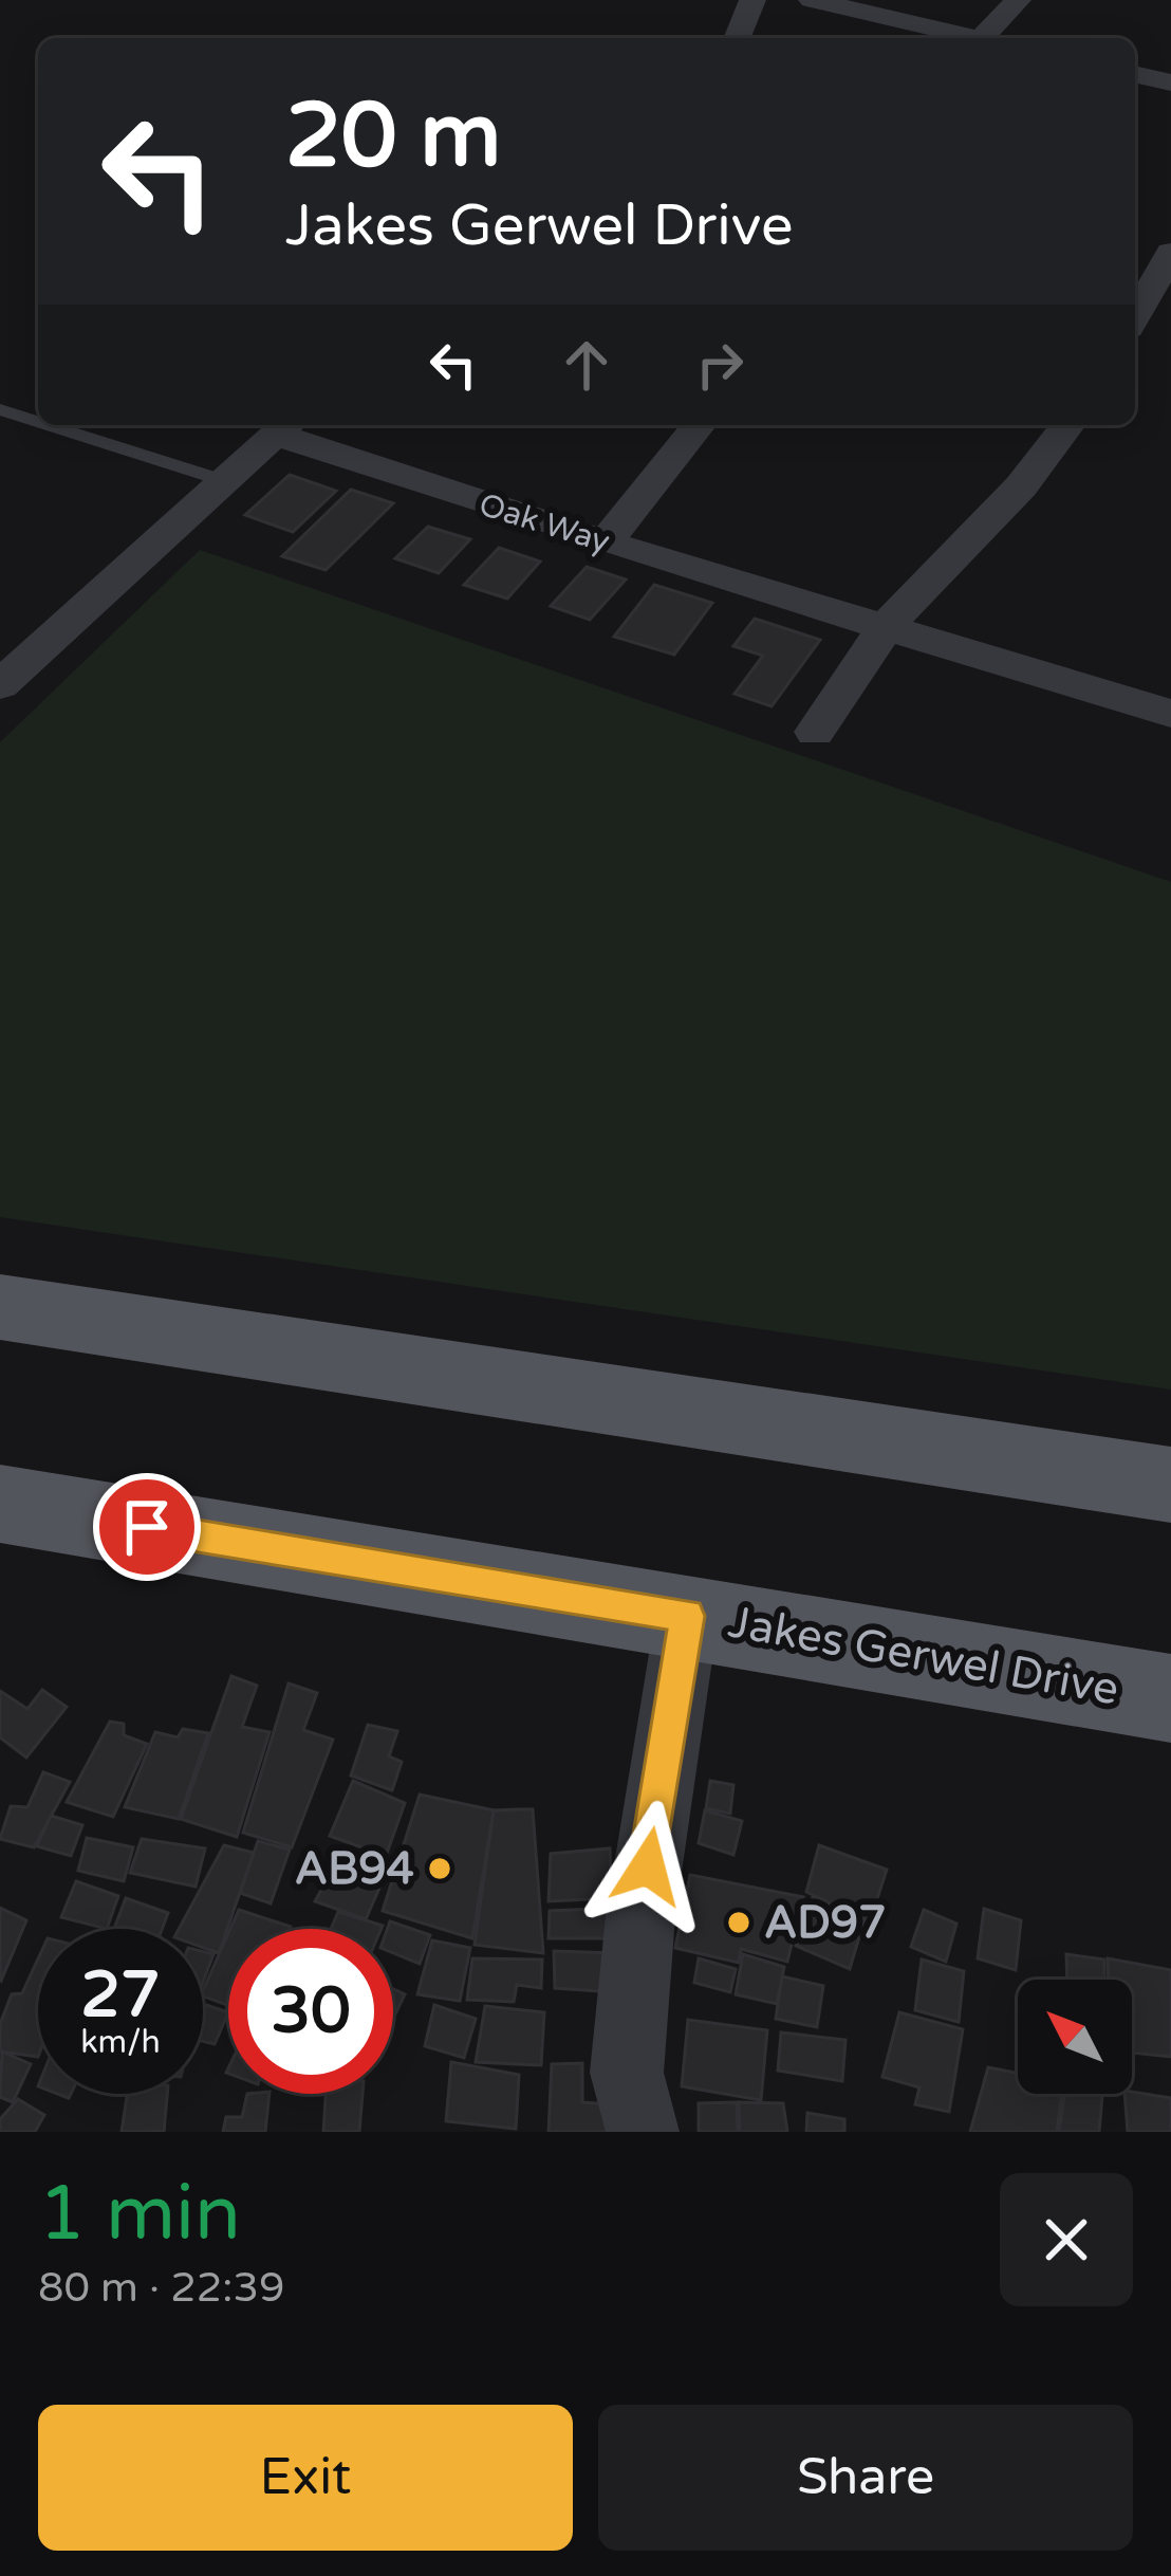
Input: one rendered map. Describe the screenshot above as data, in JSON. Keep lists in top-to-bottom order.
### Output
{
  "streets": {
    "main road": ["Jakes Gerwel Drive"],
    "street": ["Oak Way"]
  },
  "places": ["AB94", "AD97"],
  "north": "top left",
  "page": {
    "turn": ["20 m", "Jakes Gerwel Drive"],
    "speed": "27 km/h",
    "limit": "30",
    "heading": ["1 min", "80 m · 22:39"],
    "buttons": ["Exit", "Share"]
  }
}
